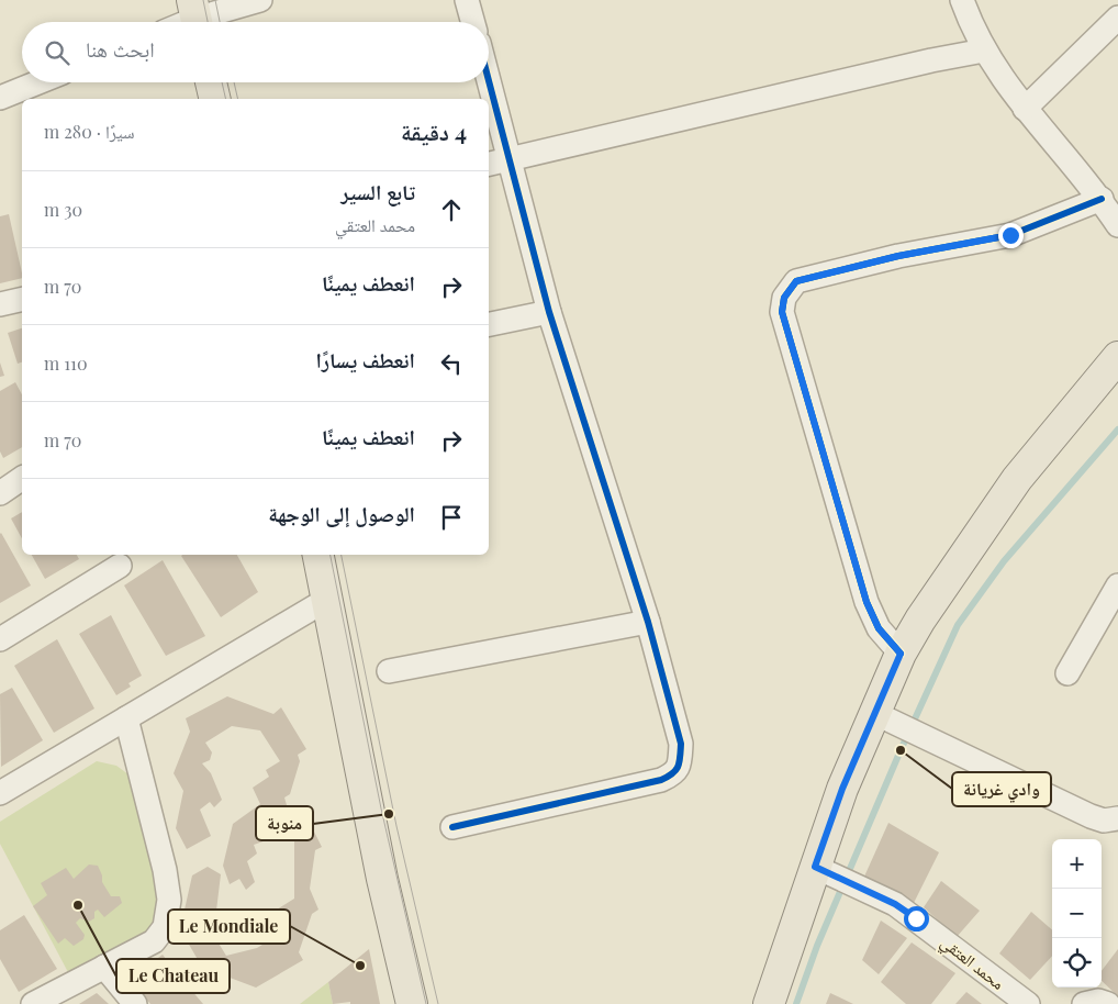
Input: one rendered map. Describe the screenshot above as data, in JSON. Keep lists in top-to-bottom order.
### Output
{
  "streets": {
    "street": ["محمد العتقي"]
  },
  "places": [
    "وادي غريانة",
    "منوبة",
    "Le Chateau",
    "Le Mondiale"
  ],
  "page": {
    "search": "ابحث هنا",
    "heading": ["4 دقيقة", "سيرًا · 280 m"],
    "list": [
      ["تابع السير", "محمد العتقي", "30 m"],
      ["انعطف يمينًا", "70 m"],
      ["انعطف يسارًا", "110 m"],
      ["انعطف يمينًا", "70 m"],
      "الوصول إلى الوجهة"
    ],
    "map_buttons": ["+", "−"]
  }
}
